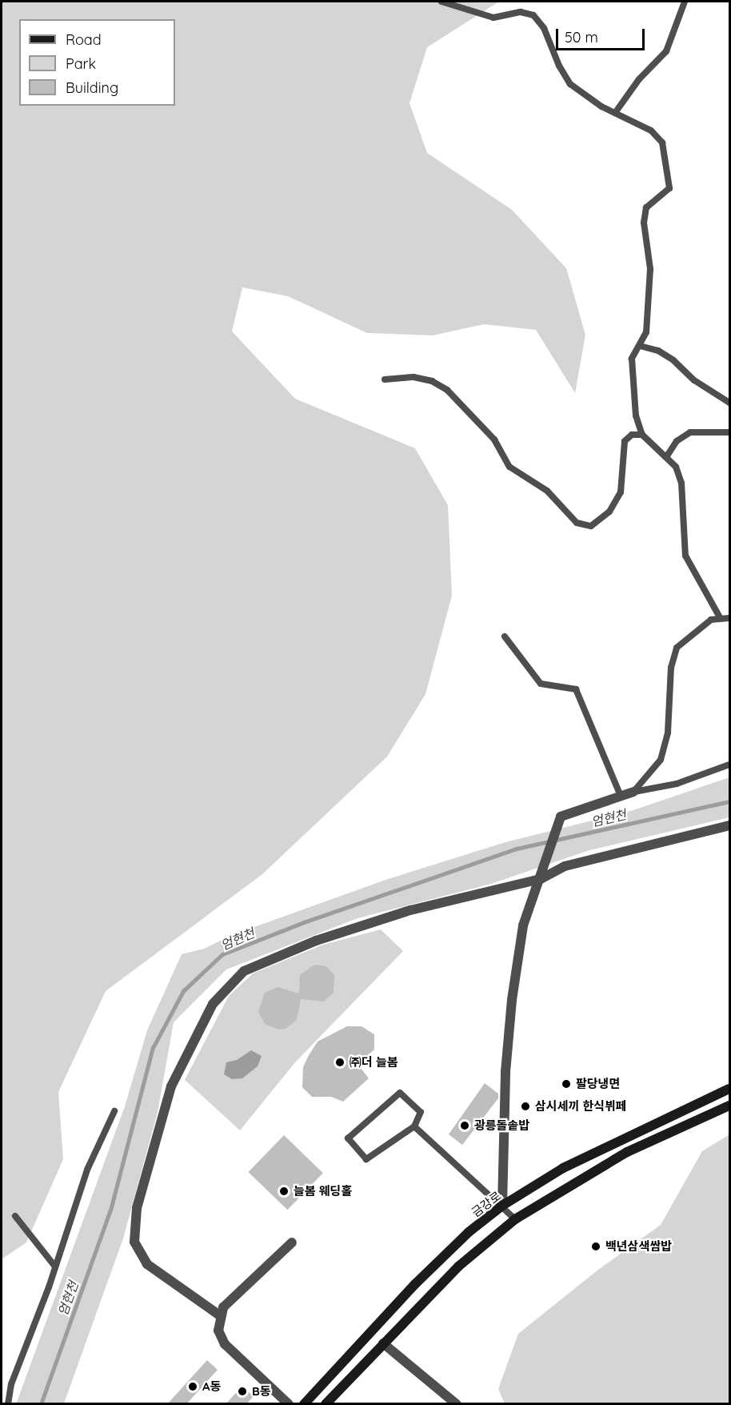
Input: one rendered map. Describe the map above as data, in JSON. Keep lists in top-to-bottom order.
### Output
{
  "streets": {
    "main road": ["금강로"]
  },
  "water": ["엄현천"],
  "places": [
    "㈜더 늘봄",
    "팔당냉면",
    "삼시세끼 한식뷔페",
    "광릉돌솥밥",
    "늘봄 웨딩홀",
    "백년삼색쌈밥",
    "A동",
    "B동"
  ],
  "legend": ["Road", "Park", "Building"],
  "scale_bar": "50 m"
}
